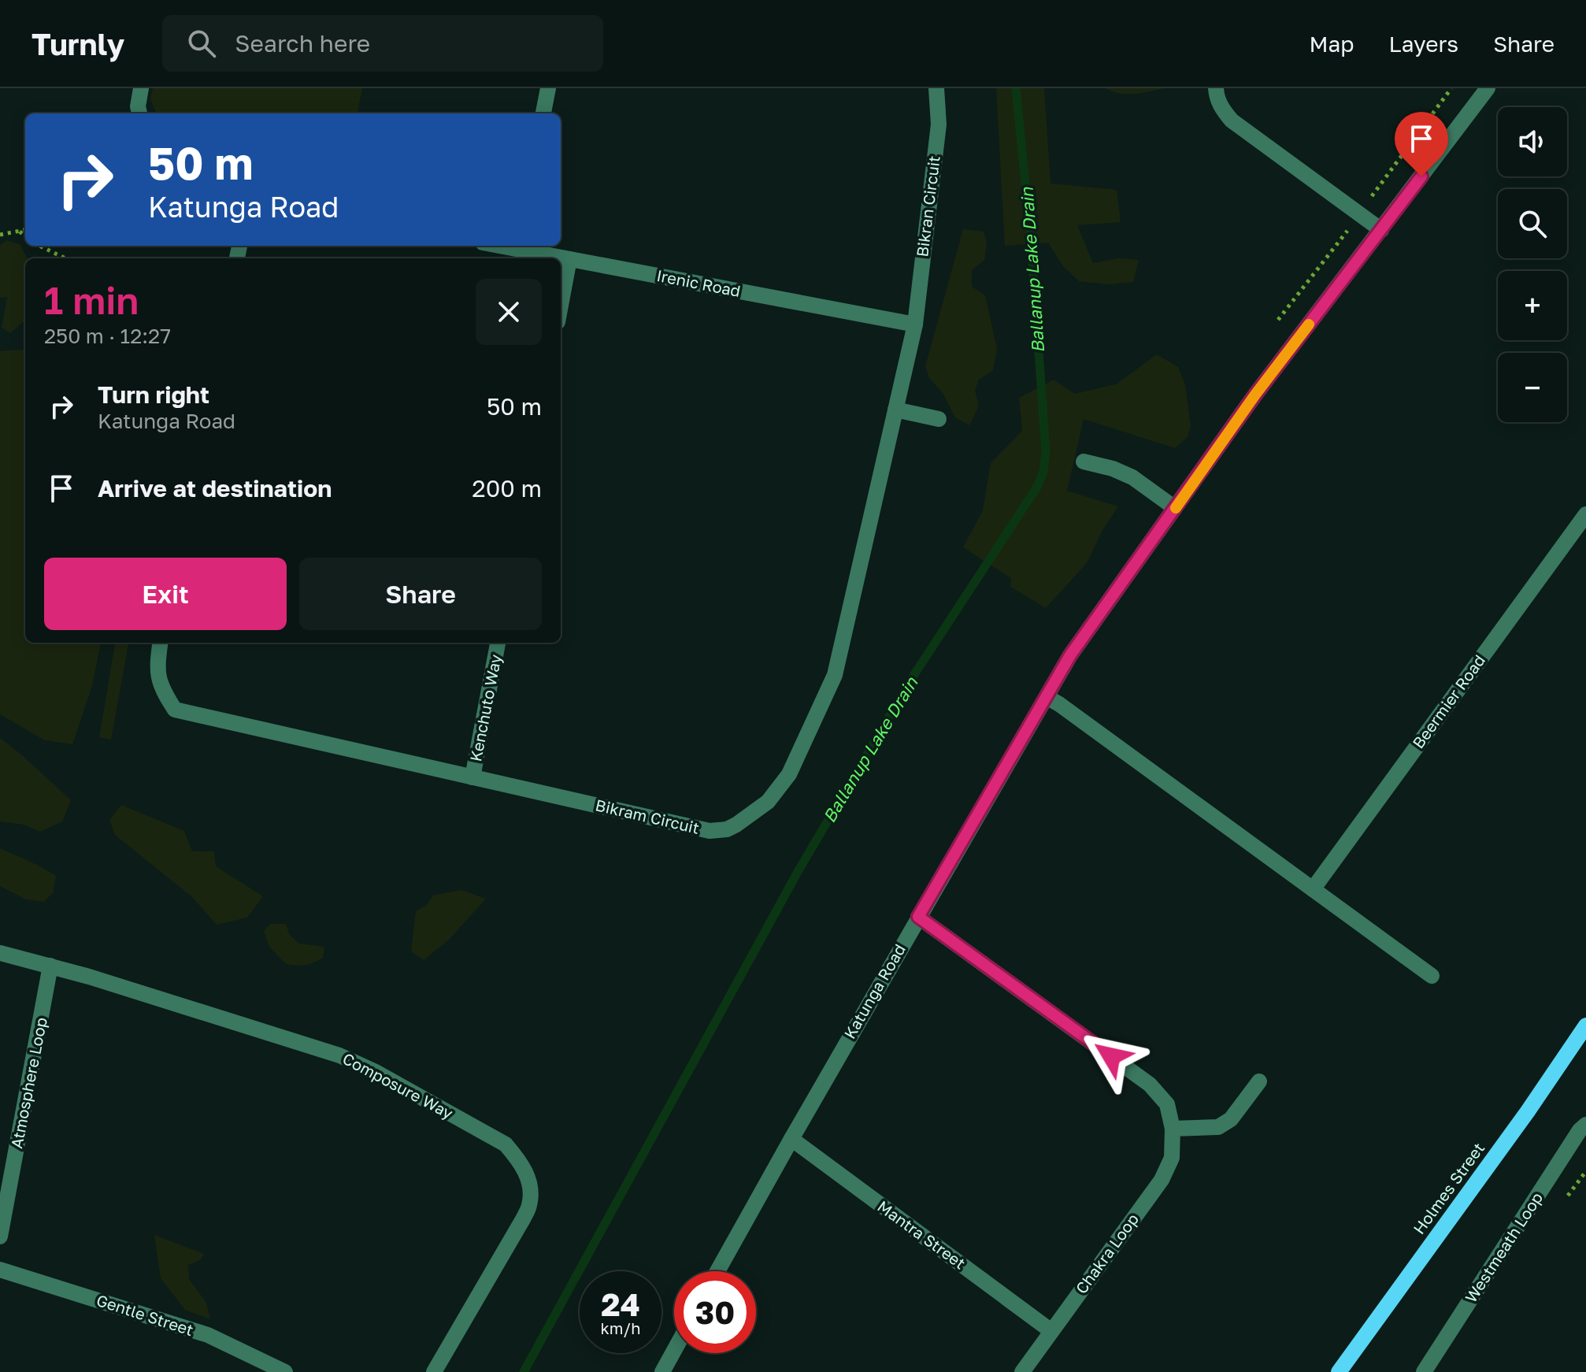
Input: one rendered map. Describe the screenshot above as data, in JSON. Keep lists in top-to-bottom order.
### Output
{
  "streets": {
    "main road": ["Holmes Street"],
    "street": [
      "Bikran Circuit",
      "Irenic Road",
      "Beermier Road",
      "Kenchuto Way",
      "Bikram Circuit",
      "Katunga Road",
      "Atmosphere Loop",
      "Composure Way",
      "Mantra Street",
      "Westmeath Loop",
      "Chakra Loop",
      "Gentle Street"
    ]
  },
  "crossings": [
    ["Bikran Circuit", "Irenic Road"],
    ["Bikran Circuit", "Bikram Circuit"],
    ["Irenic Road", "Bikram Circuit"],
    ["Kenchuto Way", "Bikram Circuit"],
    ["Katunga Road", "Mantra Street"],
    ["Katunga Road", "Chakra Loop"],
    ["Atmosphere Loop", "Composure Way"],
    ["Mantra Street", "Chakra Loop"]
  ],
  "water": ["Ballanup Lake Drain"],
  "page": {
    "header": "Turnly",
    "search": "Search here",
    "nav": ["Map", "Layers", "Share"],
    "map_buttons": ["+", "−"],
    "turn": ["50 m", "Katunga Road"],
    "heading": ["1 min", "250 m · 12:27"],
    "list": [
      {
        "name": "Turn right",
        "note": "Katunga Road",
        "value": "50 m"
      },
      {
        "name": "Arrive at destination",
        "value": "200 m"
      }
    ],
    "buttons": ["Exit", "Share"],
    "speed": "24 km/h",
    "limit": "30"
  }
}
